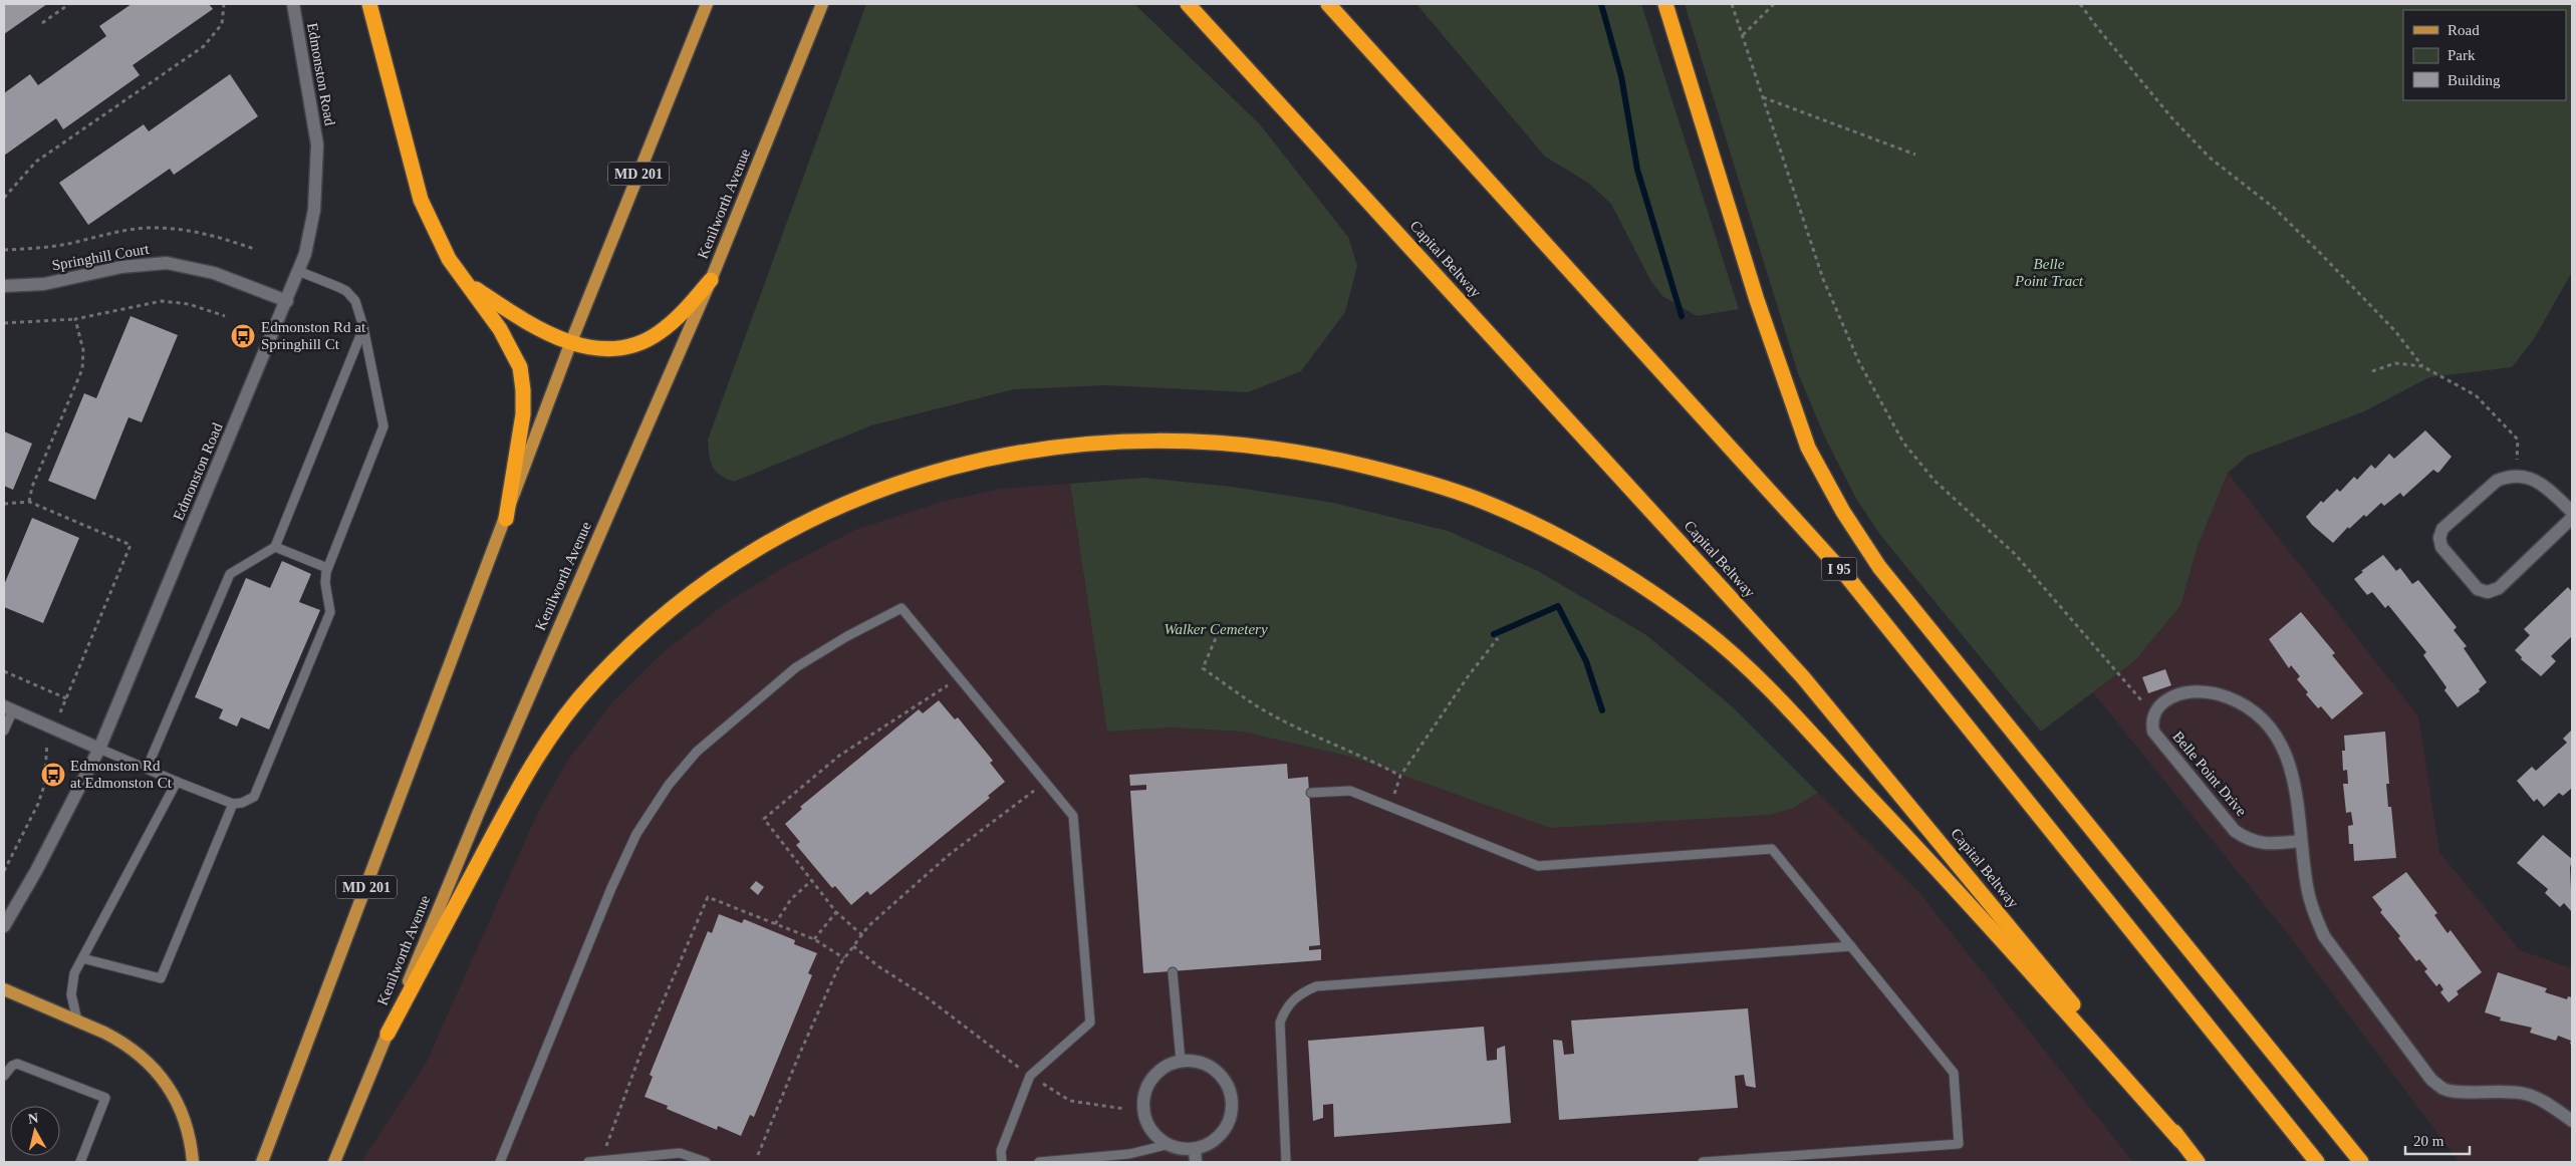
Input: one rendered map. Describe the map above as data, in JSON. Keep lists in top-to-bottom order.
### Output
{
  "streets": {
    "highway": ["Capital Beltway", "I 95"],
    "main road": ["MD 201", "Kenilworth Avenue"],
    "street": ["Edmonston Road", "Springhill Court", "Belle Point Drive"]
  },
  "crossings": [
    ["Edmonston Road", "Springhill Court"]
  ],
  "parks": ["Belle Point Tract", "Walker Cemetery"],
  "places": {
    "bus stop": ["Edmonston Rd at Springhill Ct", "Edmonston Rd at Edmonston Ct"]
  },
  "legend": ["Road", "Park", "Building"],
  "scale_bar": "20 m",
  "north": "top"
}
